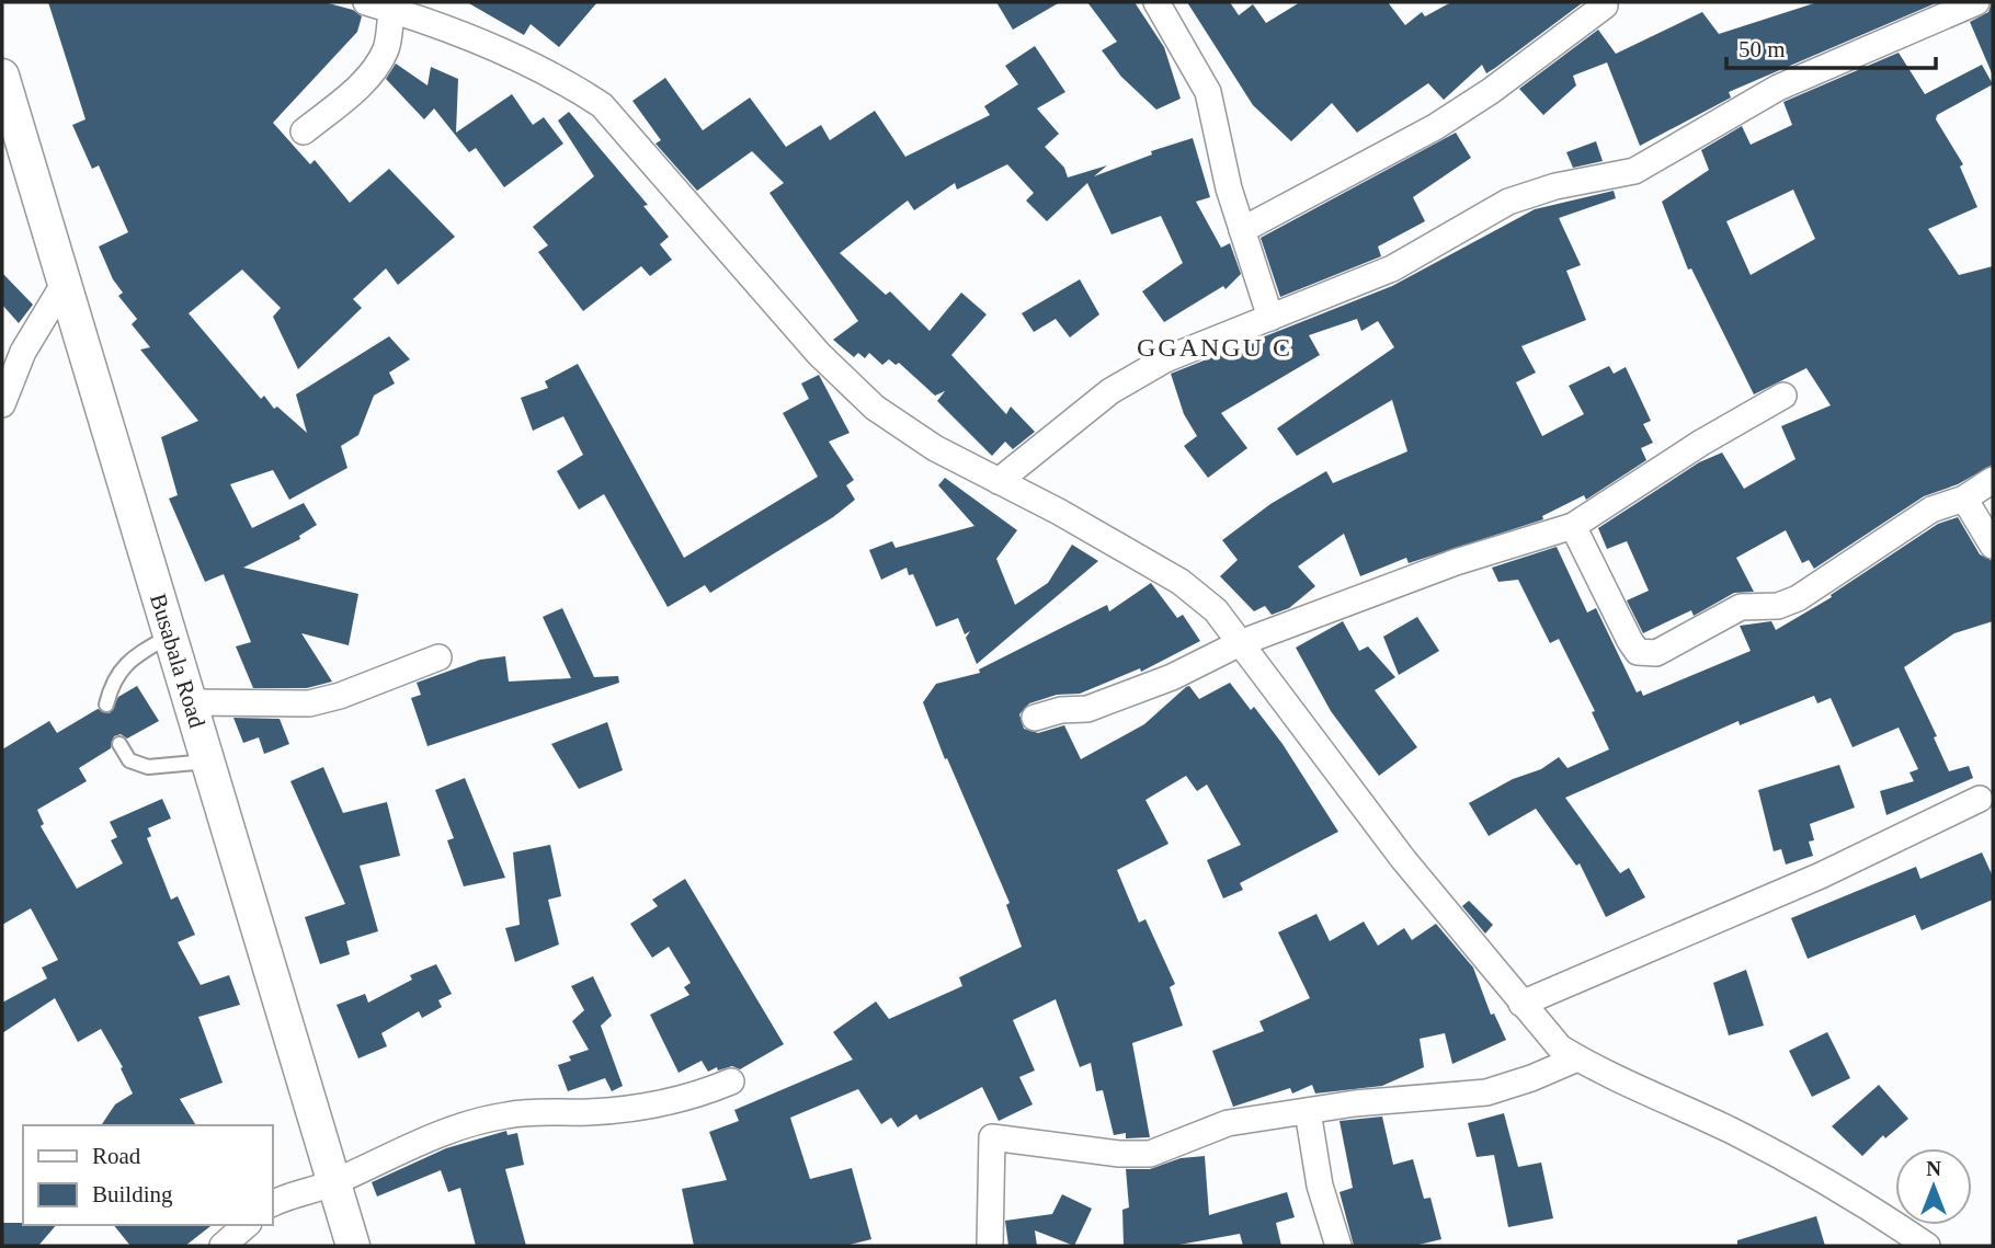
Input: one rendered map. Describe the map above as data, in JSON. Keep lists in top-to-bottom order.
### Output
{
  "streets": {
    "street": ["Busabala Road"]
  },
  "districts": ["GGANGU C"],
  "legend": ["Road", "Building"],
  "scale_bar": "50 m",
  "north": "top"
}
